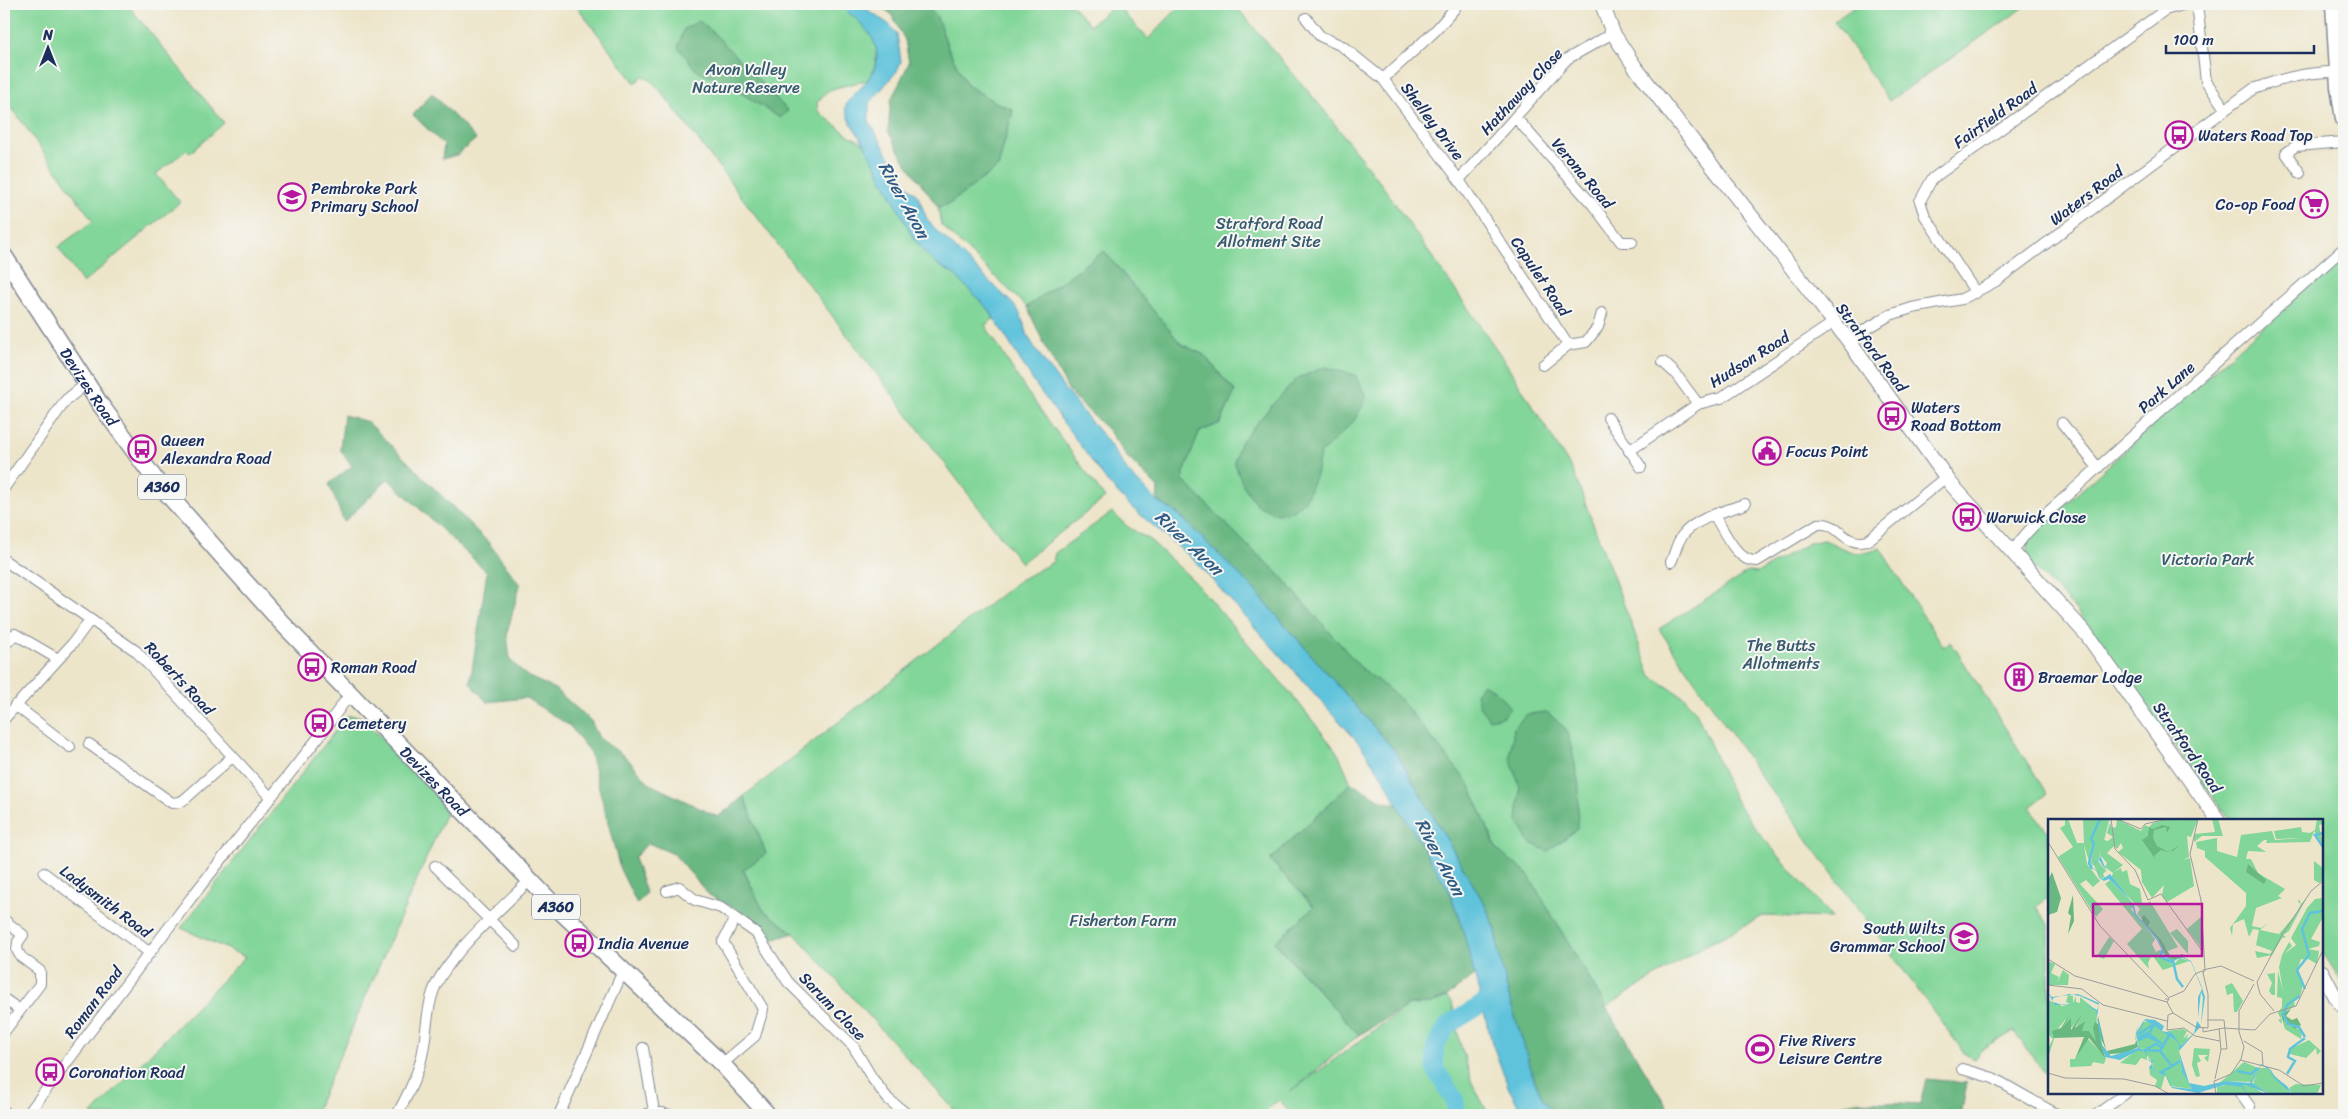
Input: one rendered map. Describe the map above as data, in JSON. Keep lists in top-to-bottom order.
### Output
{
  "streets": {
    "main road": ["Devizes Road", "A360"],
    "street": [
      "Hathaway Close",
      "Fairfield Road",
      "Shelley Drive",
      "Verona Road",
      "Waters Road",
      "Capulet Road",
      "Stratford Road",
      "Hudson Road",
      "Park Lane",
      "Roberts Road",
      "Ladysmith Road",
      "Roman Road",
      "Sarum Close"
    ]
  },
  "crossings": [
    ["Hathaway Close", "Shelley Drive"],
    ["Hathaway Close", "Verona Road"],
    ["Hathaway Close", "Capulet Road"],
    ["Hathaway Close", "Stratford Road"],
    ["Fairfield Road", "Waters Road"],
    ["Shelley Drive", "Capulet Road"],
    ["Waters Road", "Stratford Road"],
    ["Stratford Road", "Hudson Road"],
    ["Stratford Road", "Park Lane"],
    ["Devizes Road", "Roman Road"],
    ["Roberts Road", "Roman Road"],
    ["Ladysmith Road", "Roman Road"]
  ],
  "water": ["River Avon"],
  "parks": [
    "Avon Valley Nature Reserve",
    "Stratford Road Allotment Site",
    "Victoria Park",
    "The Butts Allotments",
    "Fisherton Farm"
  ],
  "places": {
    "bus stop": [
      "Waters Road Top",
      "Waters Road Bottom",
      "Queen Alexandra Road",
      "Warwick Close",
      "Roman Road",
      "Cemetery",
      "India Avenue",
      "Coronation Road"
    ],
    "school or university": ["Pembroke Park Primary School", "South Wilts Grammar School"],
    "supermarket": ["Co-op Food"],
    "public building": ["Focus Point"],
    "building": ["Braemar Lodge"],
    "sports": ["Five Rivers Leisure Centre"]
  },
  "scale_bar": "100 m",
  "north": "top"
}
